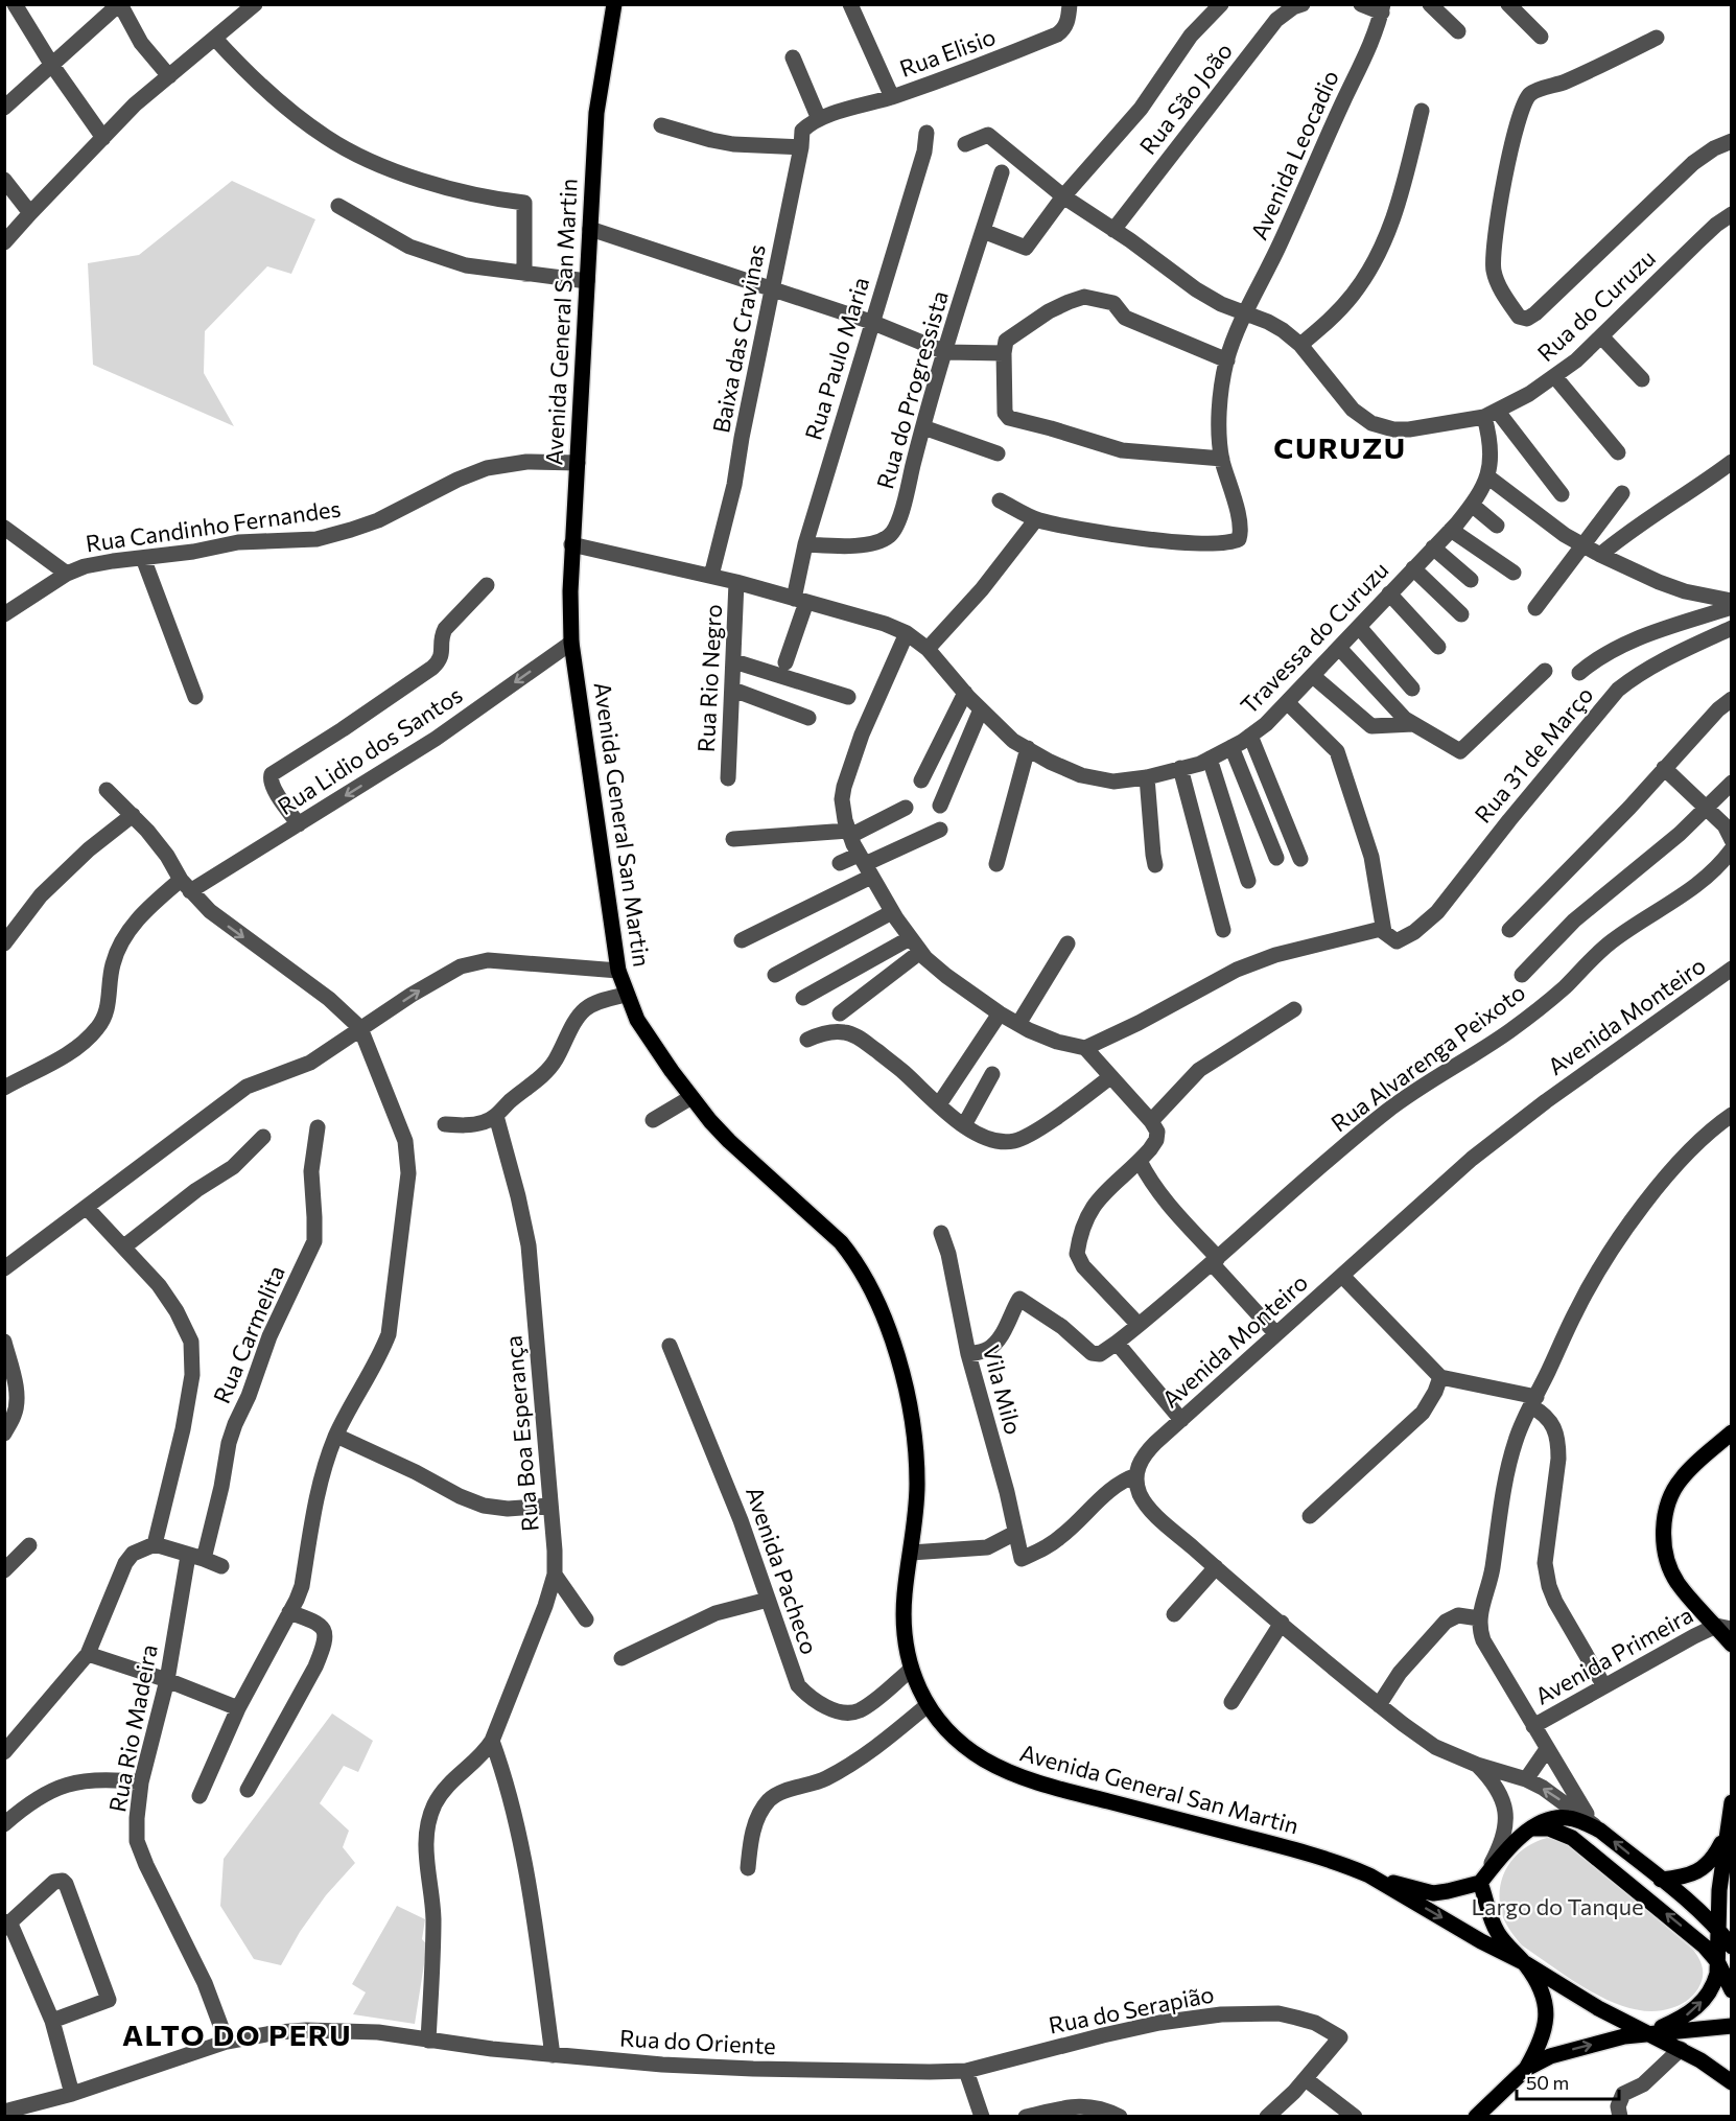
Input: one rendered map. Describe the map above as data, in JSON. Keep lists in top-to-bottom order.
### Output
{
  "streets": {
    "main road": ["Avenida General San Martin"],
    "street": [
      "Rua Elisio",
      "Rua São João",
      "Avenida Leocadio",
      "Rua do Curuzu",
      "Baixa das Cravinas",
      "Rua Paulo Maria",
      "Rua do Progressista",
      "Rua Candinho Fernandes",
      "Travessa do Curuzu",
      "Rua Rio Negro",
      "Rua Lidio dos Santos",
      "Rua 31 de Março",
      "Avenida Monteiro",
      "Rua Alvarenga Peixoto",
      "Rua Carmelita",
      "Vila Milo",
      "Rua Boa Esperança",
      "Avenida Pacheco",
      "Avenida Primeira",
      "Rua Rio Madeira",
      "Rua do Serapião",
      "Rua do Oriente"
    ]
  },
  "crossings": [
    ["Rua Elisio", "Baixa das Cravinas"],
    ["Avenida General San Martin", "Rua Candinho Fernandes"],
    ["Avenida General San Martin", "Rua Rio Negro"],
    ["Avenida General San Martin", "Rua Lidio dos Santos"],
    ["Avenida General San Martin", "Avenida Pacheco"],
    ["Baixa das Cravinas", "Travessa do Curuzu"],
    ["Baixa das Cravinas", "Rua Rio Negro"],
    ["Rua Paulo Maria", "Rua do Progressista"],
    ["Rua Paulo Maria", "Travessa do Curuzu"],
    ["Travessa do Curuzu", "Rua Rio Negro"],
    ["Avenida Monteiro", "Vila Milo"],
    ["Rua Carmelita", "Rua Rio Madeira"],
    ["Rua Boa Esperança", "Rua do Oriente"],
    ["Rua Rio Madeira", "Rua do Oriente"],
    ["Rua do Serapião", "Rua do Oriente"]
  ],
  "one_way": ["Rua Lidio dos Santos"],
  "districts": ["CURUZU", "ALTO DO PERU"],
  "parks": ["Largo do Tanque"],
  "scale_bar": "50 m"
}
